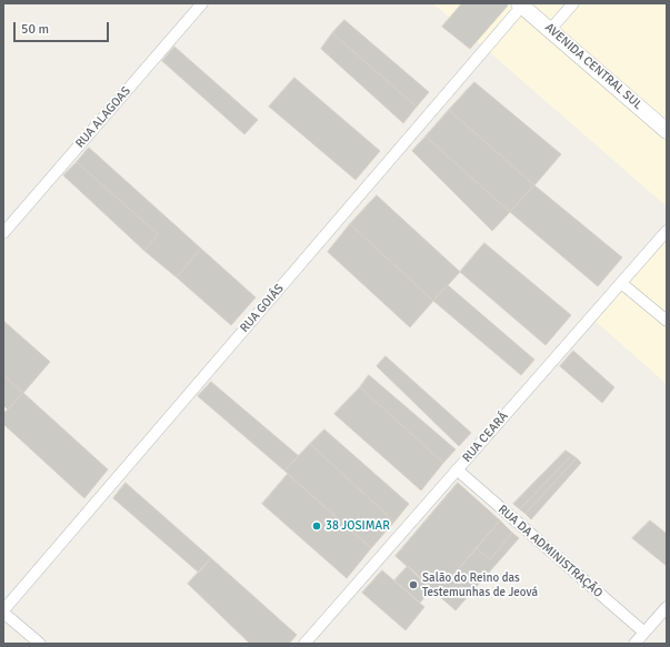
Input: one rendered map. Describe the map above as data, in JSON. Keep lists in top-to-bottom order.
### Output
{
  "streets": {
    "main road": ["AVENIDA CENTRAL SUL"],
    "street": [
      "RUA ALAGOAS",
      "RUA GOIÁS",
      "RUA CEARÁ",
      "RUA DA ADMINISTRAÇÃO"
    ]
  },
  "crossings": [
    ["AVENIDA CENTRAL SUL", "RUA GOIÁS"],
    ["RUA CEARÁ", "RUA DA ADMINISTRAÇÃO"]
  ],
  "places": ["38 JOSIMAR", "Salão do Reino das Testemunhas de Jeová"],
  "scale_bar": "50 m"
}
